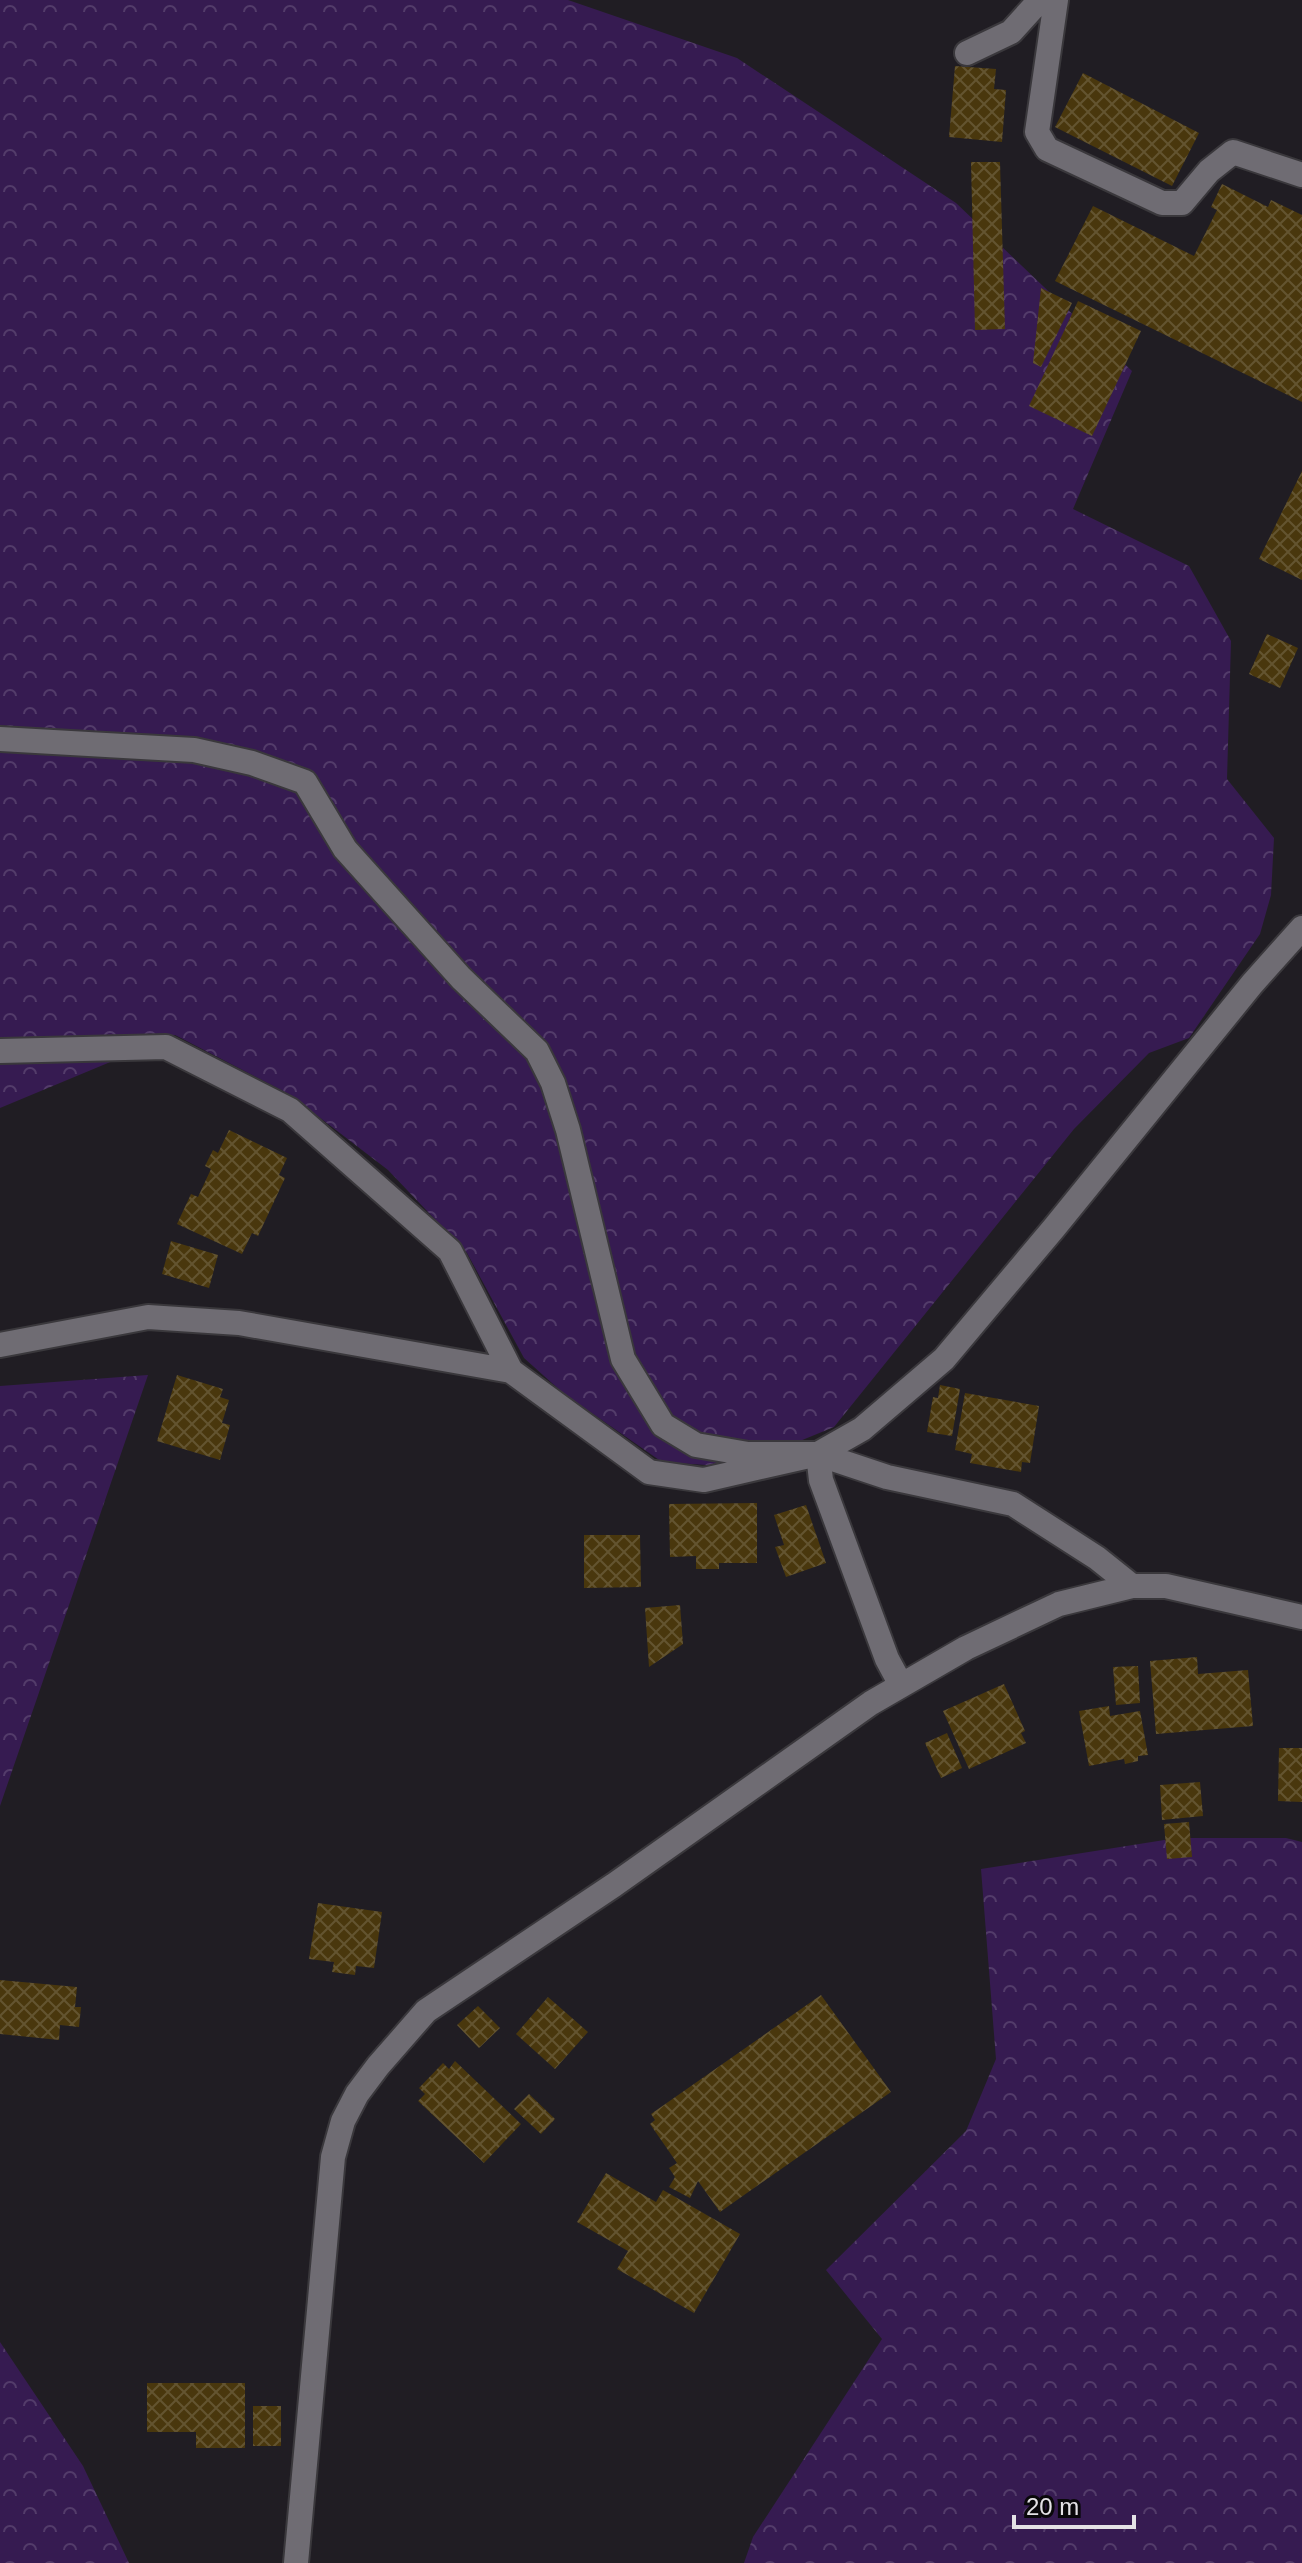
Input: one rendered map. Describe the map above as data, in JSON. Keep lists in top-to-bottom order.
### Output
{
  "scale_bar": "20 m"
}
